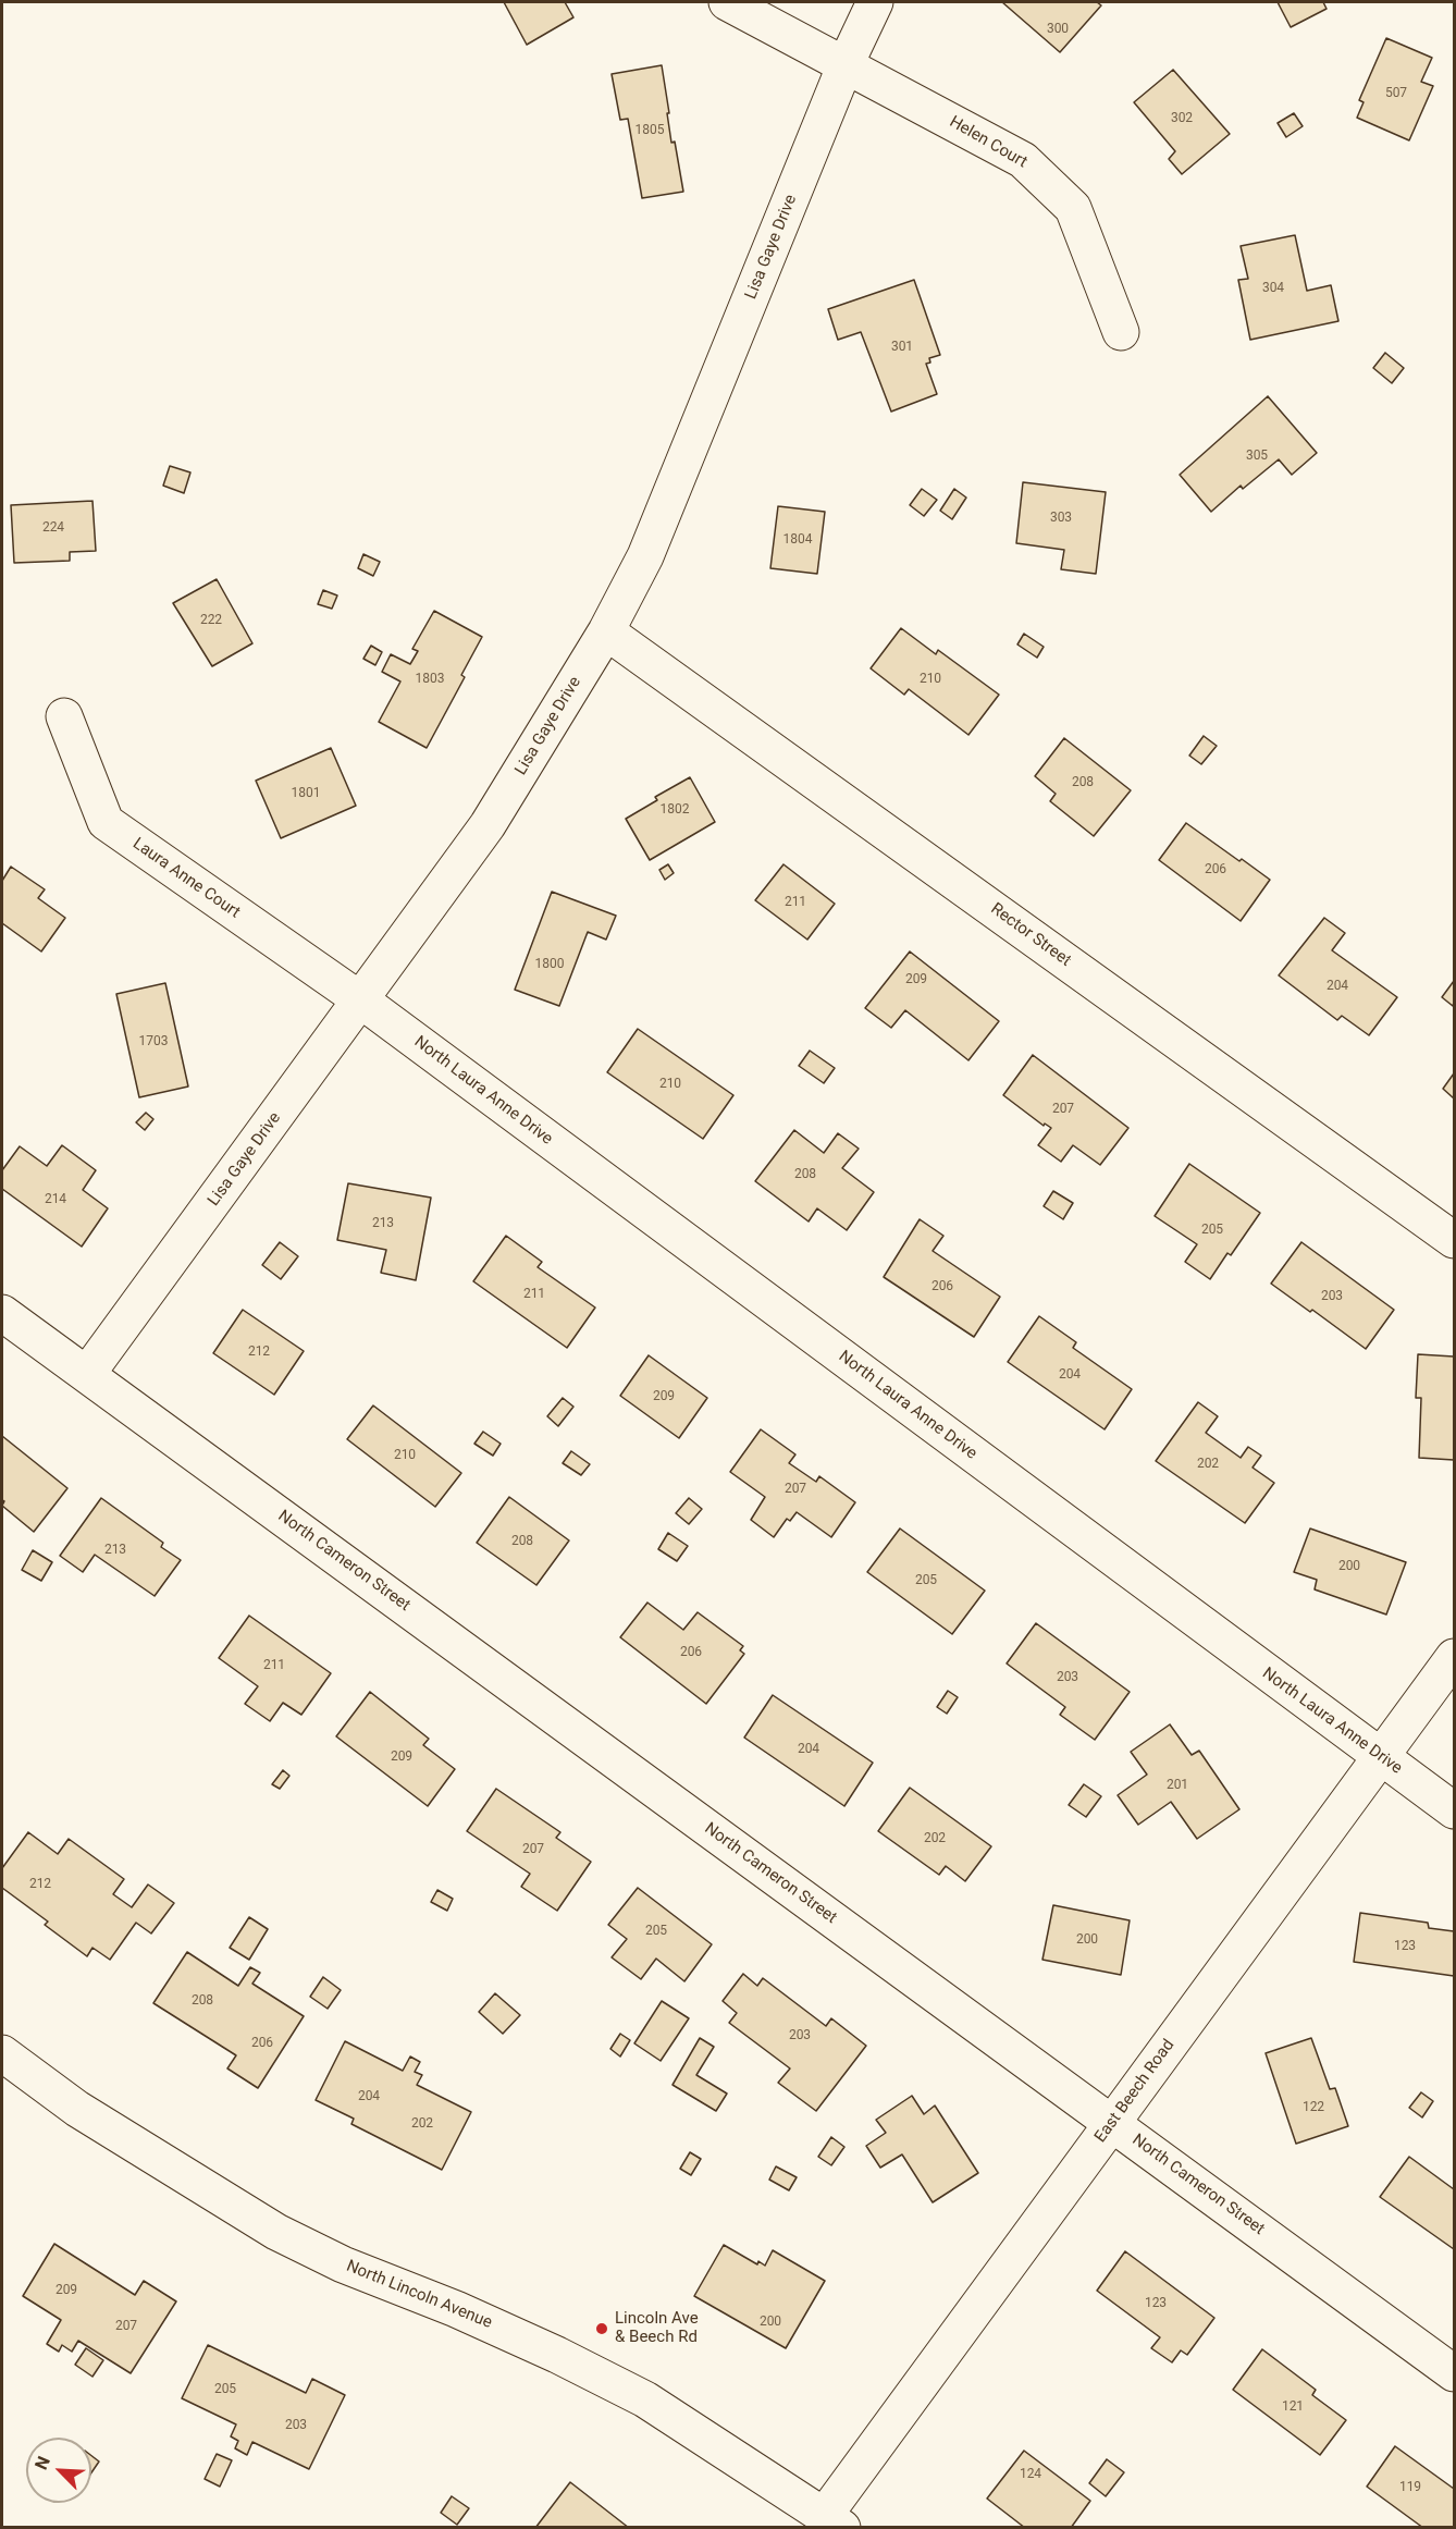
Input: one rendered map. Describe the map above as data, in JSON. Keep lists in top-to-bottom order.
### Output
{
  "streets": {
    "street": [
      "Helen Court",
      "Lisa Gaye Drive",
      "Laura Anne Court",
      "Rector Street",
      "North Laura Anne Drive",
      "North Cameron Street",
      "East Beech Road",
      "North Lincoln Avenue"
    ]
  },
  "crossings": [
    ["Helen Court", "Lisa Gaye Drive"],
    ["Lisa Gaye Drive", "Laura Anne Court"],
    ["Lisa Gaye Drive", "Rector Street"],
    ["Lisa Gaye Drive", "North Laura Anne Drive"],
    ["Lisa Gaye Drive", "North Cameron Street"],
    ["Laura Anne Court", "North Laura Anne Drive"],
    ["North Laura Anne Drive", "East Beech Road"],
    ["North Cameron Street", "East Beech Road"],
    ["East Beech Road", "North Lincoln Avenue"]
  ],
  "places": ["Lincoln Ave & Beech Rd"],
  "house_numbers": [
    "300",
    "507",
    "302",
    "1805",
    "304",
    "301",
    "305",
    "303",
    "224",
    "1804",
    "222",
    "1803",
    "210",
    "208",
    "1801",
    "1802",
    "206",
    "211",
    "1800",
    "209",
    "204",
    "1703",
    "210",
    "207",
    "208",
    "214",
    "213",
    "205",
    "206",
    "211",
    "203",
    "212",
    "204",
    "209",
    "210",
    "202",
    "207",
    "208",
    "213",
    "200",
    "205",
    "206",
    "211",
    "203",
    "204",
    "209",
    "201",
    "202",
    "207",
    "212",
    "205",
    "200",
    "123",
    "208",
    "203",
    "206",
    "204",
    "122",
    "202",
    "209",
    "123",
    "200",
    "207",
    "205",
    "121",
    "203",
    "124",
    "119"
  ],
  "north": "top left"
}
